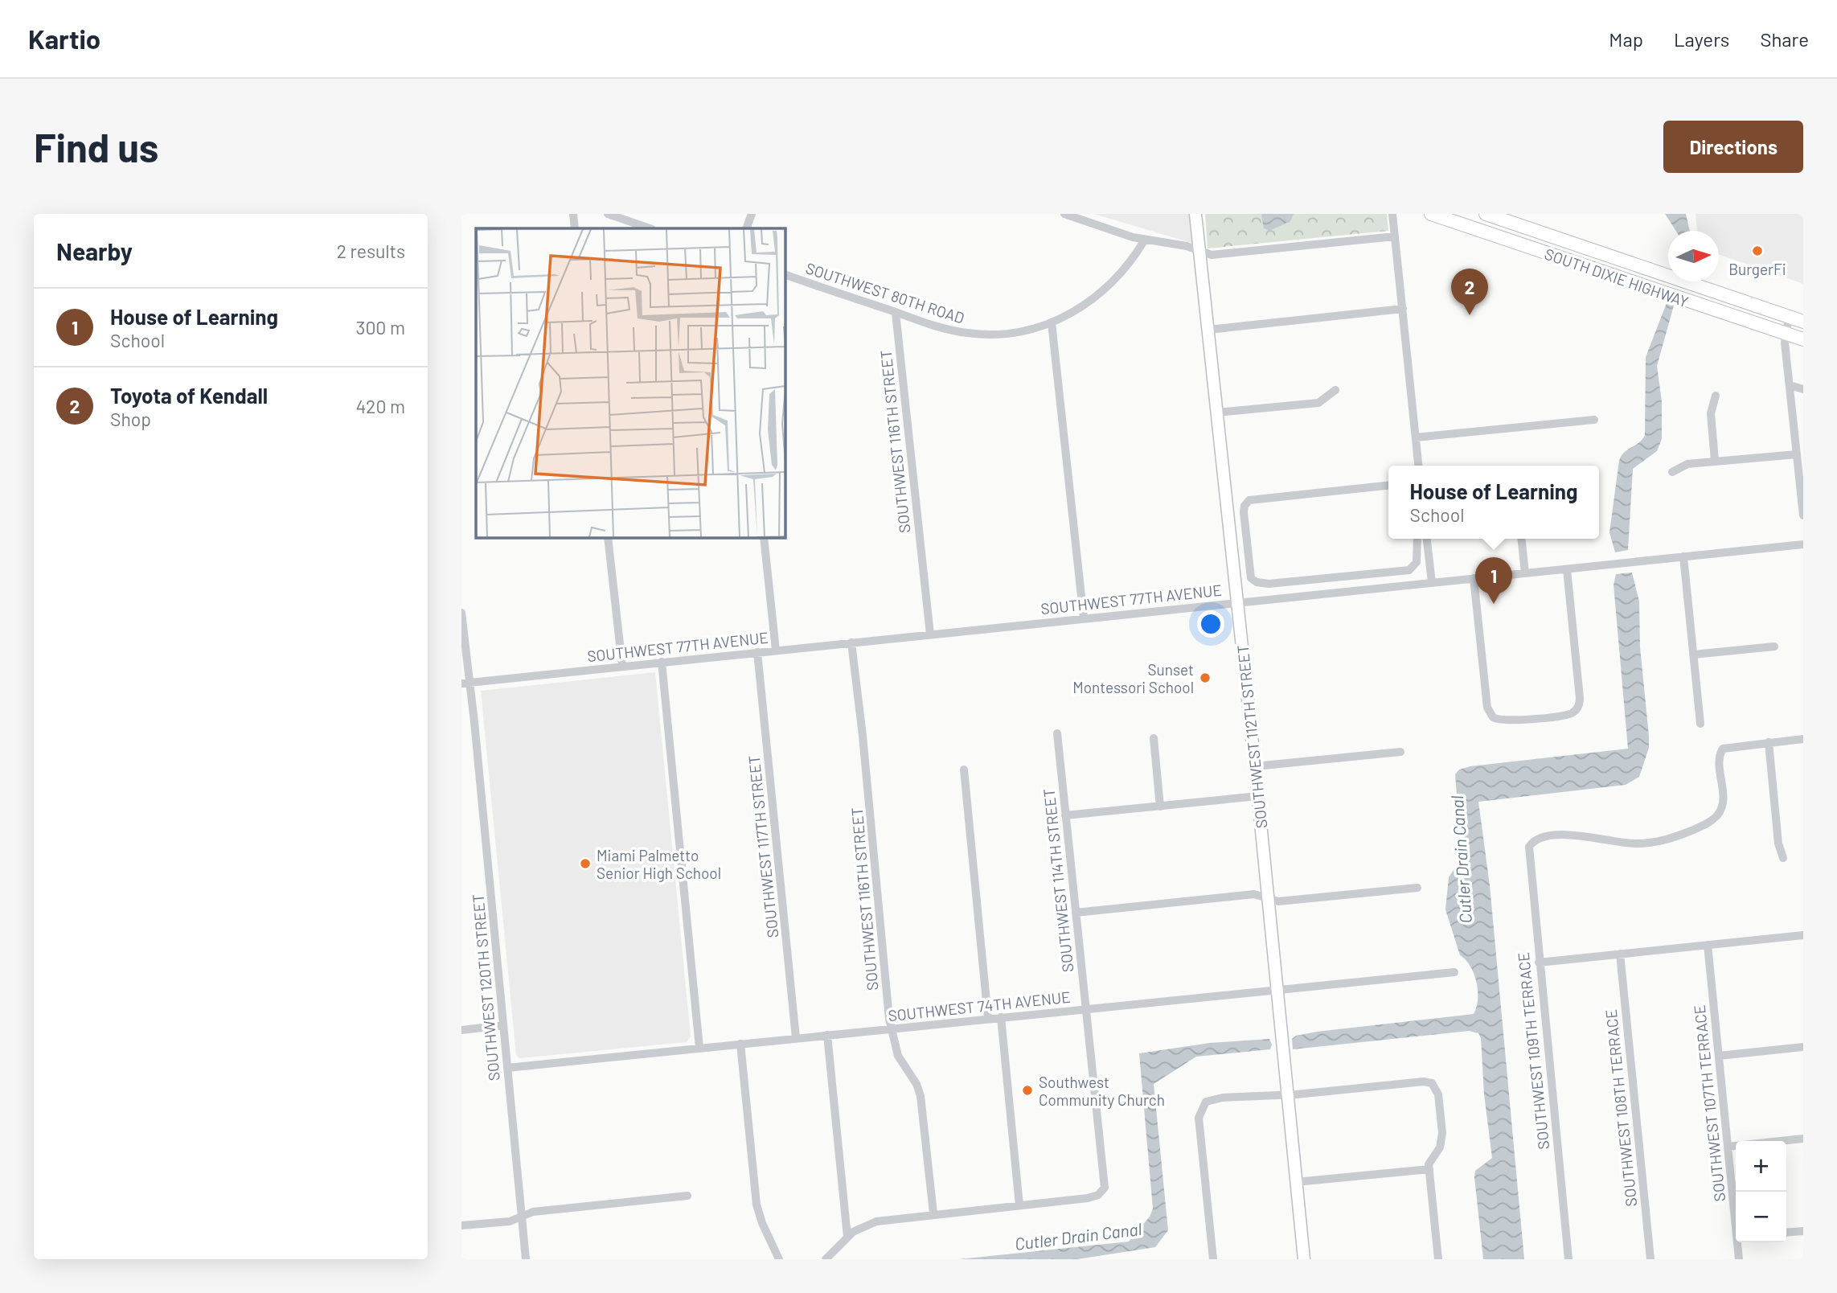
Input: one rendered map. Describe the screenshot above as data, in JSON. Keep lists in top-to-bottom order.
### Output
{
  "streets": {
    "highway": ["SOUTH DIXIE HIGHWAY"],
    "main road": ["SOUTHWEST 112TH STREET"],
    "street": [
      "SOUTHWEST 80TH ROAD",
      "SOUTHWEST 116TH STREET",
      "SOUTHWEST 77TH AVENUE",
      "SOUTHWEST 117TH STREET",
      "SOUTHWEST 114TH STREET",
      "SOUTHWEST 120TH STREET",
      "SOUTHWEST 74TH AVENUE",
      "SOUTHWEST 109TH TERRACE",
      "SOUTHWEST 107TH TERRACE",
      "SOUTHWEST 108TH TERRACE"
    ]
  },
  "crossings": [
    ["SOUTHWEST 80TH ROAD", "SOUTHWEST 116TH STREET"],
    ["SOUTHWEST 116TH STREET", "SOUTHWEST 77TH AVENUE"],
    ["SOUTHWEST 116TH STREET", "SOUTHWEST 74TH AVENUE"],
    ["SOUTHWEST 77TH AVENUE", "SOUTHWEST 112TH STREET"],
    ["SOUTHWEST 77TH AVENUE", "SOUTHWEST 117TH STREET"],
    ["SOUTHWEST 77TH AVENUE", "SOUTHWEST 120TH STREET"],
    ["SOUTHWEST 112TH STREET", "SOUTHWEST 74TH AVENUE"],
    ["SOUTHWEST 117TH STREET", "SOUTHWEST 74TH AVENUE"],
    ["SOUTHWEST 114TH STREET", "SOUTHWEST 74TH AVENUE"],
    ["SOUTHWEST 120TH STREET", "SOUTHWEST 74TH AVENUE"]
  ],
  "water": ["Cutler Drain Canal"],
  "places": [
    "BurgerFi",
    "Sunset Montessori School",
    "Miami Palmetto Senior High School",
    "Southwest Community Church"
  ],
  "north": "right",
  "page": {
    "header": "Kartio",
    "nav": ["Map", "Layers", "Share"],
    "buttons": "Directions",
    "title": "Find us",
    "heading": ["Nearby", "2 results"],
    "pins": ["2", "1"],
    "list": [
      {
        "mark": "1",
        "name": "House of Learning",
        "note": "School",
        "value": "300 m"
      },
      {
        "mark": "2",
        "name": "Toyota of Kendall",
        "note": "Shop",
        "value": "420 m"
      }
    ],
    "popup": ["House of Learning", "School"],
    "map_buttons": ["+", "−"]
  }
}
